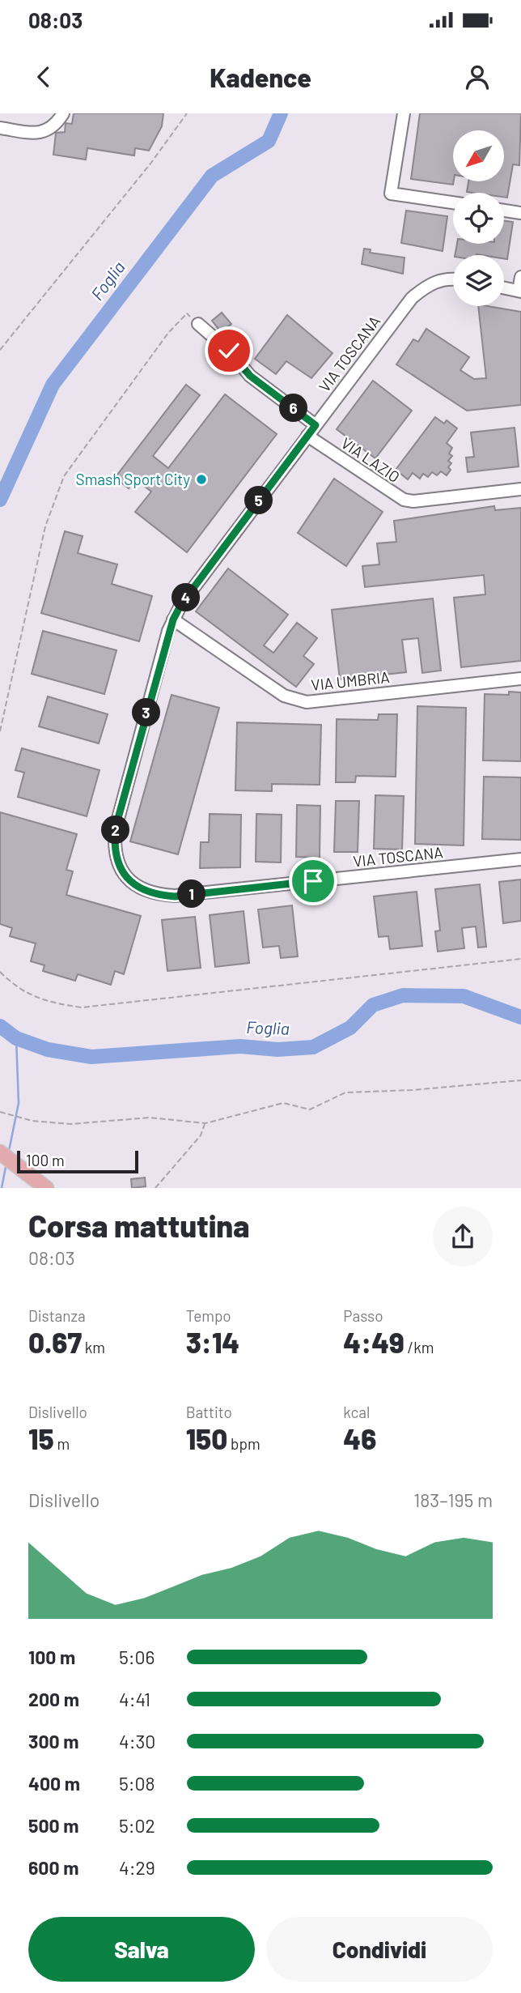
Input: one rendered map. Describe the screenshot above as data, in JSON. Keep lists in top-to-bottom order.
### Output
{
  "streets": {
    "street": ["VIA TOSCANA", "VIA LAZIO", "VIA UMBRIA"]
  },
  "crossings": [
    ["VIA TOSCANA", "VIA LAZIO"],
    ["VIA TOSCANA", "VIA UMBRIA"]
  ],
  "water": ["Foglia"],
  "places": ["Smash Sport City"],
  "scale_bar": "100 m",
  "north": "bottom left",
  "page": {
    "status": "08:03",
    "header": "Kadence",
    "pins": [
      "6",
      "5",
      "4",
      "3",
      "2",
      "1"
    ],
    "scale": "100 m",
    "heading": ["Corsa mattutina", "08:03"],
    "stats": [
      ["Distanza", "0.67 km"],
      ["Tempo", "3:14"],
      ["Passo", "4:49 /km"],
      ["Dislivello", "15 m"],
      ["Battito", "150 bpm"],
      ["kcal", "46"]
    ],
    "chart": ["Dislivello", "183–195 m"],
    "list": [
      {
        "name": "100 m",
        "note": "5:06"
      },
      {
        "name": "200 m",
        "note": "4:41"
      },
      {
        "name": "300 m",
        "note": "4:30"
      },
      {
        "name": "400 m",
        "note": "5:08"
      },
      {
        "name": "500 m",
        "note": "5:02"
      },
      {
        "name": "600 m",
        "note": "4:29"
      }
    ],
    "buttons": ["Salva", "Condividi"]
  }
}
